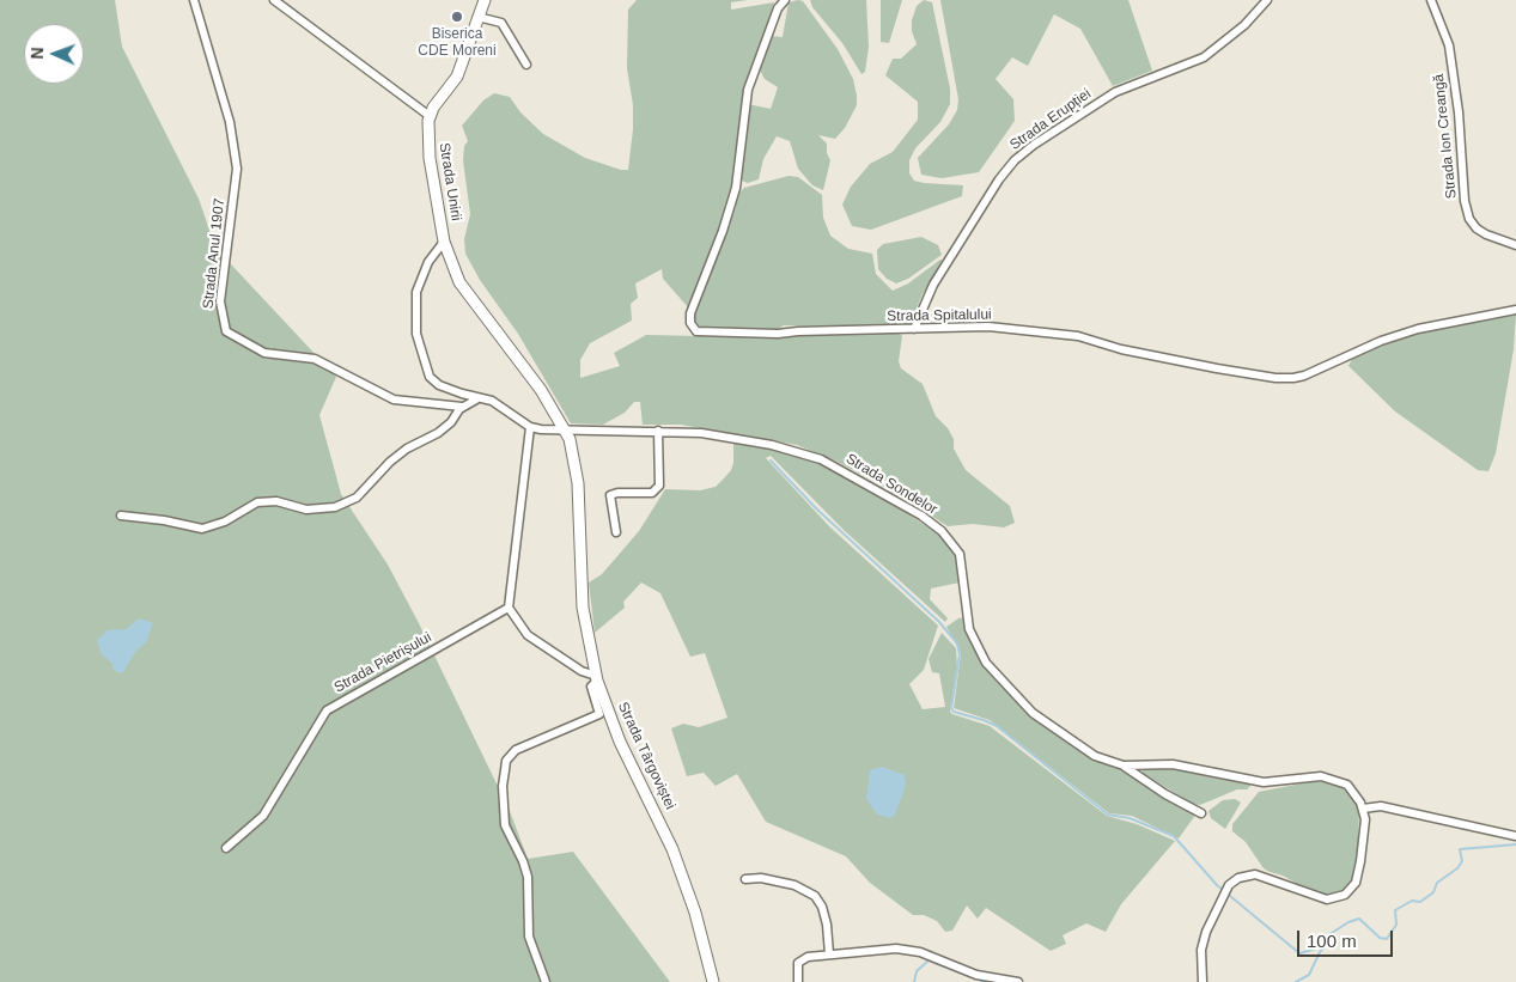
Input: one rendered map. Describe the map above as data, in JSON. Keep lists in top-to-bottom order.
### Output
{
  "streets": {
    "main road": ["Strada Unirii", "Strada Târgoviștei"],
    "street": [
      "Strada Erupției",
      "Strada Ion Creangă",
      "Strada Anul 1907",
      "Strada Spitalului",
      "Strada Sondelor",
      "Strada Pietrișului"
    ]
  },
  "crossings": [
    ["Strada Erupției", "Strada Spitalului"],
    ["Strada Unirii", "Strada Sondelor"],
    ["Strada Unirii", "Strada Târgoviștei"],
    ["Strada Sondelor", "Strada Târgoviștei"]
  ],
  "places": ["Biserica CDE Moreni"],
  "scale_bar": "100 m",
  "north": "left"
}
